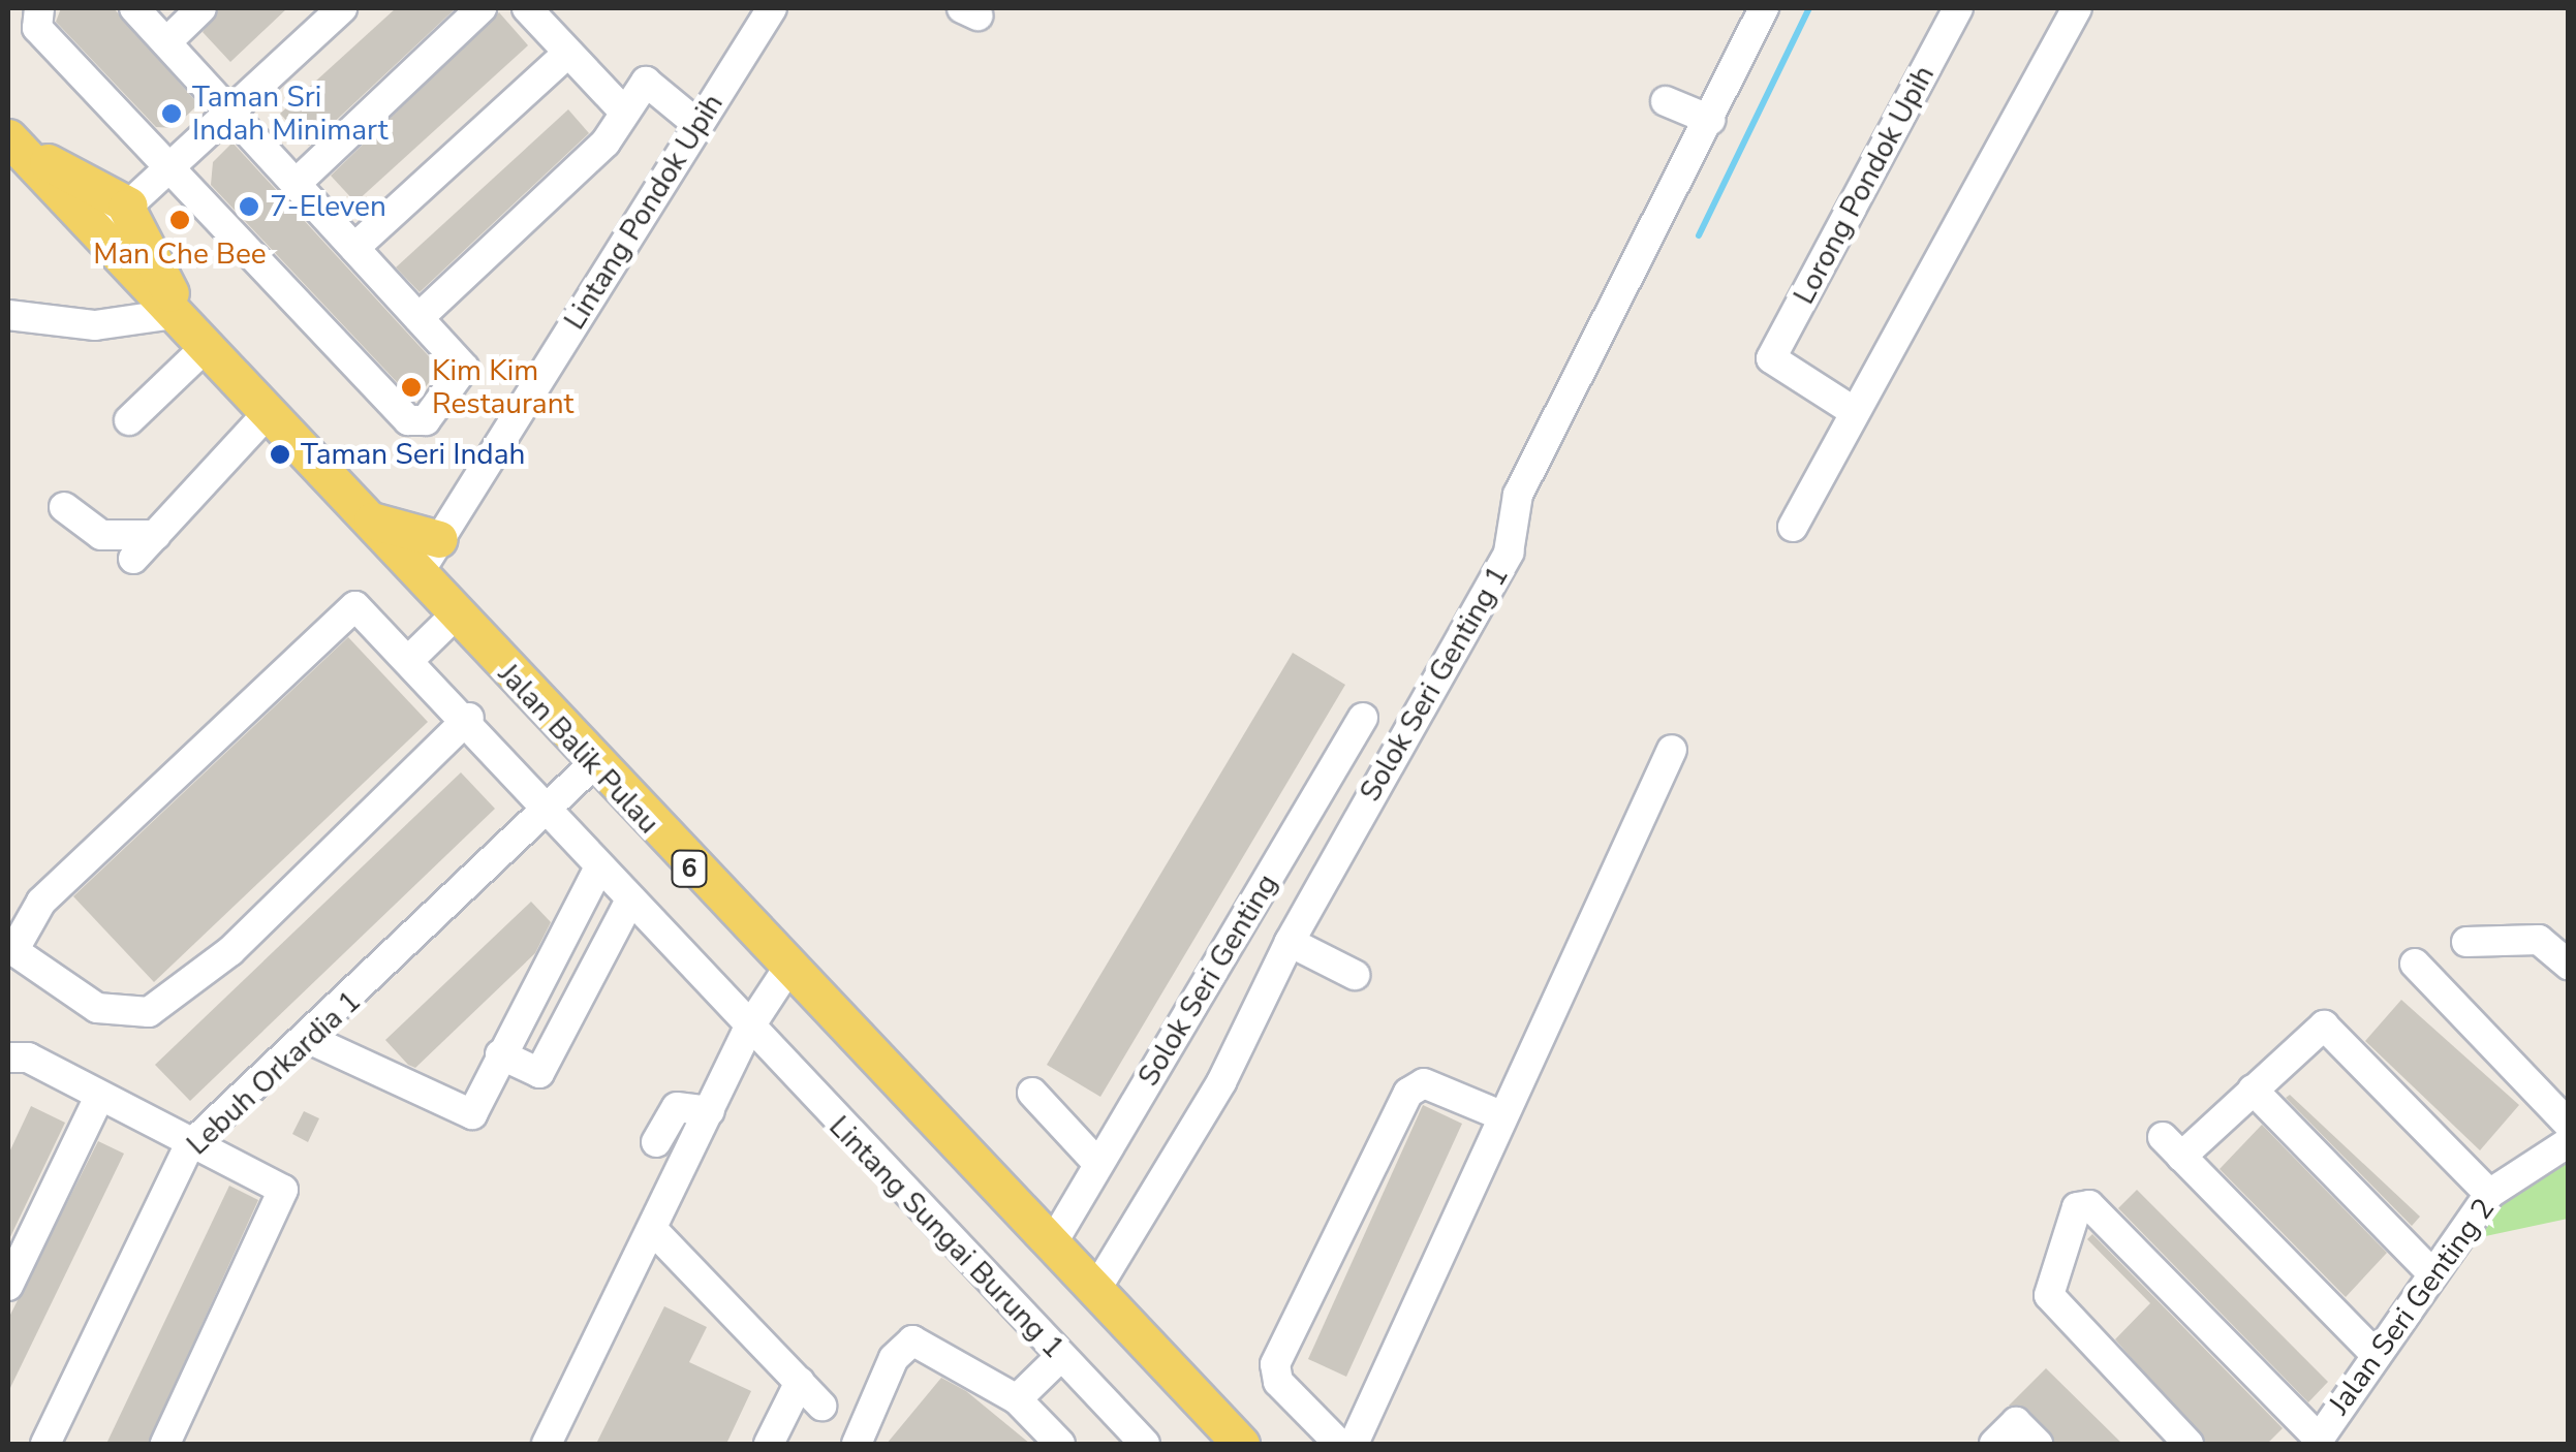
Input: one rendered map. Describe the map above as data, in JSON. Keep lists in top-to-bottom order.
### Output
{
  "streets": {
    "main road": ["Jalan Balik Pulau", "6"],
    "street": [
      "Lorong Pondok Upih",
      "Lintang Pondok Upih",
      "Solok Seri Genting 1",
      "Solok Seri Genting",
      "Lebuh Orkardia 1",
      "Lintang Sungai Burung 1",
      "Jalan Seri Genting 2"
    ]
  },
  "crossings": [
    ["Lintang Pondok Upih", "Jalan Balik Pulau"],
    ["Solok Seri Genting 1", "Jalan Balik Pulau"],
    ["Jalan Balik Pulau", "Solok Seri Genting"],
    ["Jalan Balik Pulau", "Lebuh Orkardia 1"],
    ["Lebuh Orkardia 1", "Lintang Sungai Burung 1"]
  ],
  "places": [
    "Taman Sri Indah Minimart",
    "7-Eleven",
    "Man Che Bee",
    "Kim Kim Restaurant",
    "Taman Seri Indah"
  ]
}
